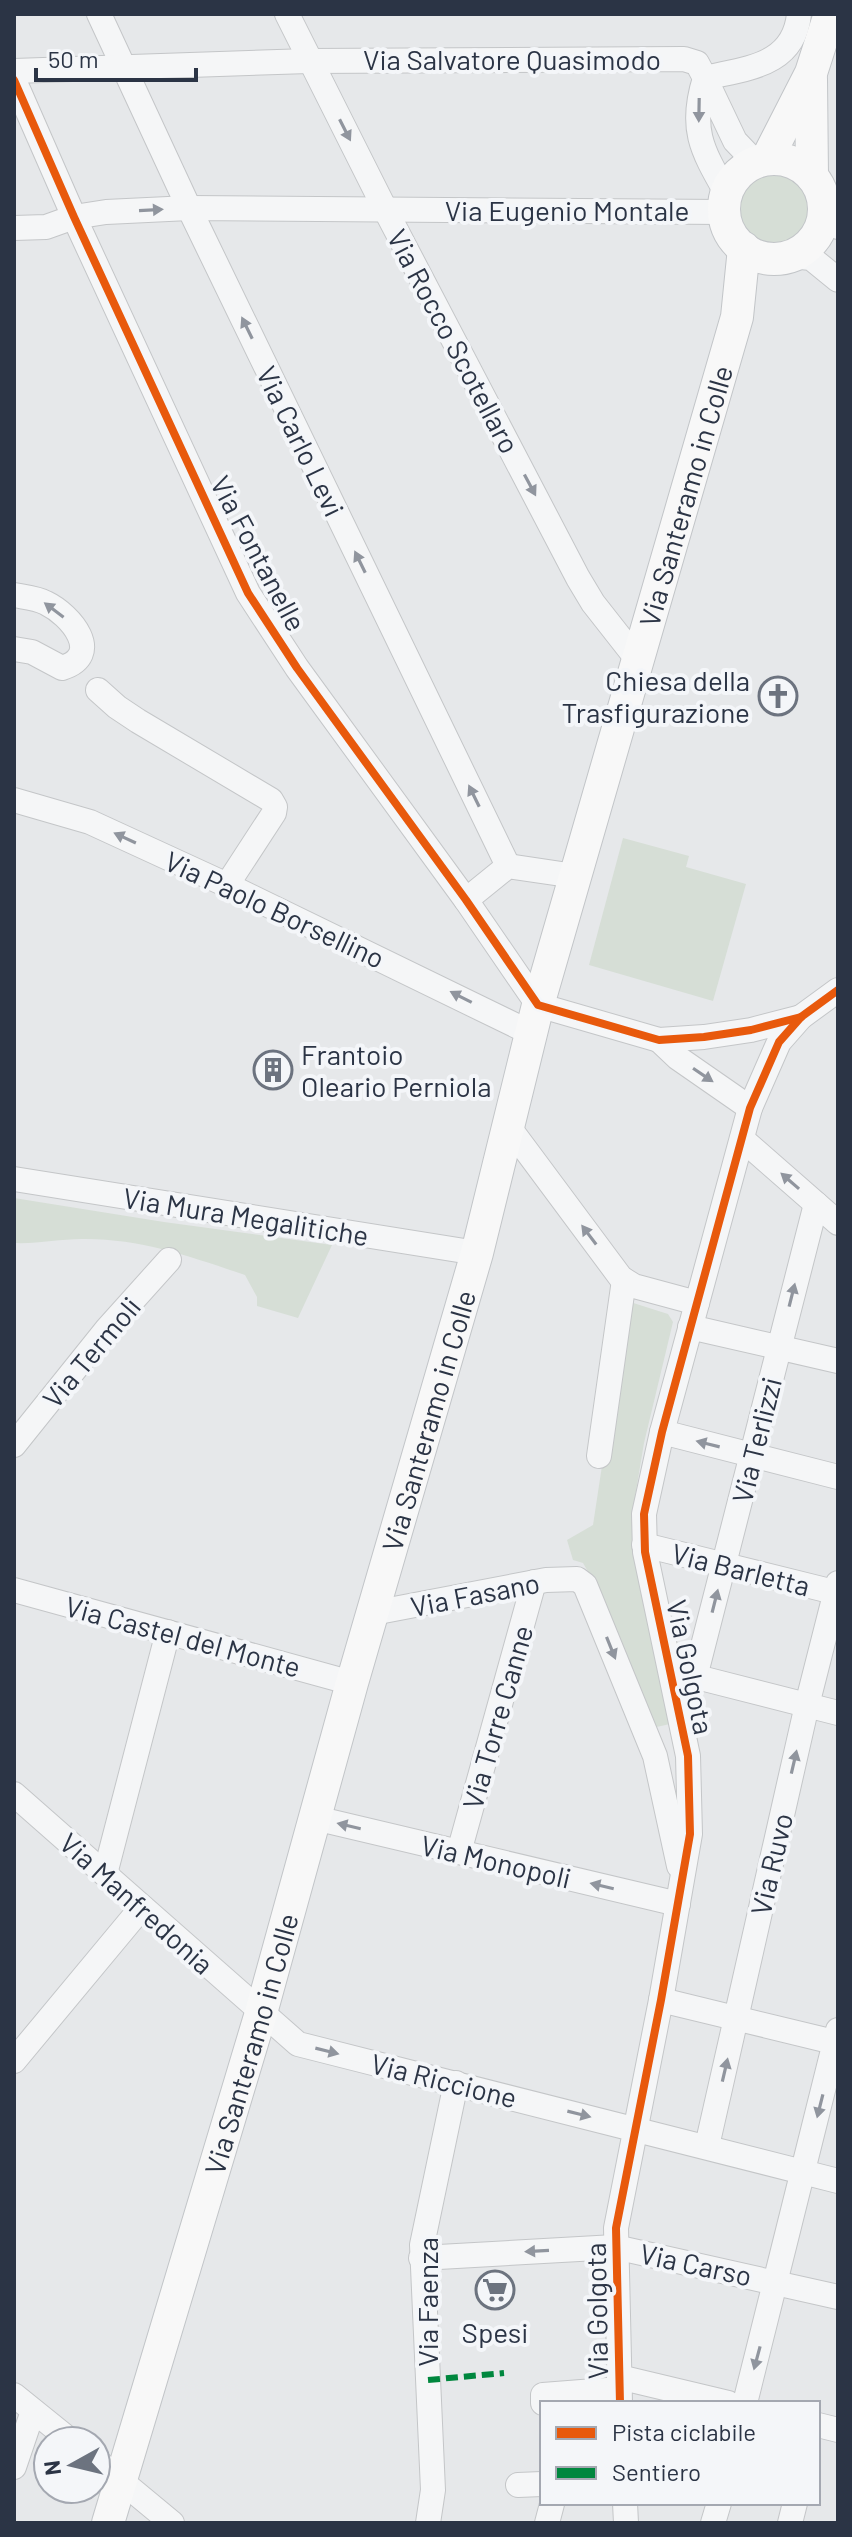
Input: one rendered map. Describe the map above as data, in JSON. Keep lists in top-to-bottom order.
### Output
{
  "streets": {
    "main road": ["Via Santeramo in Colle"],
    "street": [
      "Via Salvatore Quasimodo",
      "Via Eugenio Montale",
      "Via Rocco Scotellaro",
      "Via Carlo Levi",
      "Via Fontanelle",
      "Via Paolo Borsellino",
      "Via Mura Megalitiche",
      "Via Termoli",
      "Via Terlizzi",
      "Via Barletta",
      "Via Fasano",
      "Via Castel del Monte",
      "Via Golgota",
      "Via Torre Canne",
      "Via Monopoli",
      "Via Ruvo",
      "Via Manfredonia",
      "Via Riccione",
      "Via Carso",
      "Via Faenza"
    ]
  },
  "crossings": [
    ["Via Salvatore Quasimodo", "Via Rocco Scotellaro"],
    ["Via Salvatore Quasimodo", "Via Carlo Levi"],
    ["Via Eugenio Montale", "Via Rocco Scotellaro"],
    ["Via Eugenio Montale", "Via Carlo Levi"],
    ["Via Eugenio Montale", "Via Fontanelle"],
    ["Via Rocco Scotellaro", "Via Santeramo in Colle"],
    ["Via Santeramo in Colle", "Via Fontanelle"],
    ["Via Santeramo in Colle", "Via Paolo Borsellino"],
    ["Via Santeramo in Colle", "Via Mura Megalitiche"],
    ["Via Santeramo in Colle", "Via Fasano"],
    ["Via Santeramo in Colle", "Via Castel del Monte"],
    ["Via Santeramo in Colle", "Via Monopoli"],
    ["Via Santeramo in Colle", "Via Manfredonia"],
    ["Via Santeramo in Colle", "Via Riccione"],
    ["Via Fontanelle", "Via Paolo Borsellino"],
    ["Via Terlizzi", "Via Barletta"],
    ["Via Barletta", "Via Golgota"],
    ["Via Barletta", "Via Ruvo"],
    ["Via Fasano", "Via Golgota"],
    ["Via Fasano", "Via Torre Canne"],
    ["Via Golgota", "Via Monopoli"],
    ["Via Golgota", "Via Riccione"],
    ["Via Golgota", "Via Carso"],
    ["Via Torre Canne", "Via Monopoli"],
    ["Via Ruvo", "Via Riccione"],
    ["Via Manfredonia", "Via Riccione"],
    ["Via Riccione", "Via Faenza"],
    ["Via Carso", "Via Faenza"]
  ],
  "one_way": [
    "Via Rocco Scotellaro",
    "Via Carlo Levi",
    "Via Paolo Borsellino",
    "Via Terlizzi",
    "Via Monopoli",
    "Via Ruvo",
    "Via Riccione"
  ],
  "places": {
    "church": ["Chiesa della Trasfigurazione"],
    "building": ["Frantoio Oleario Perniola"],
    "supermarket": ["Spesi"]
  },
  "legend": ["Pista ciclabile", "Sentiero"],
  "scale_bar": "50 m",
  "north": "left"
}
